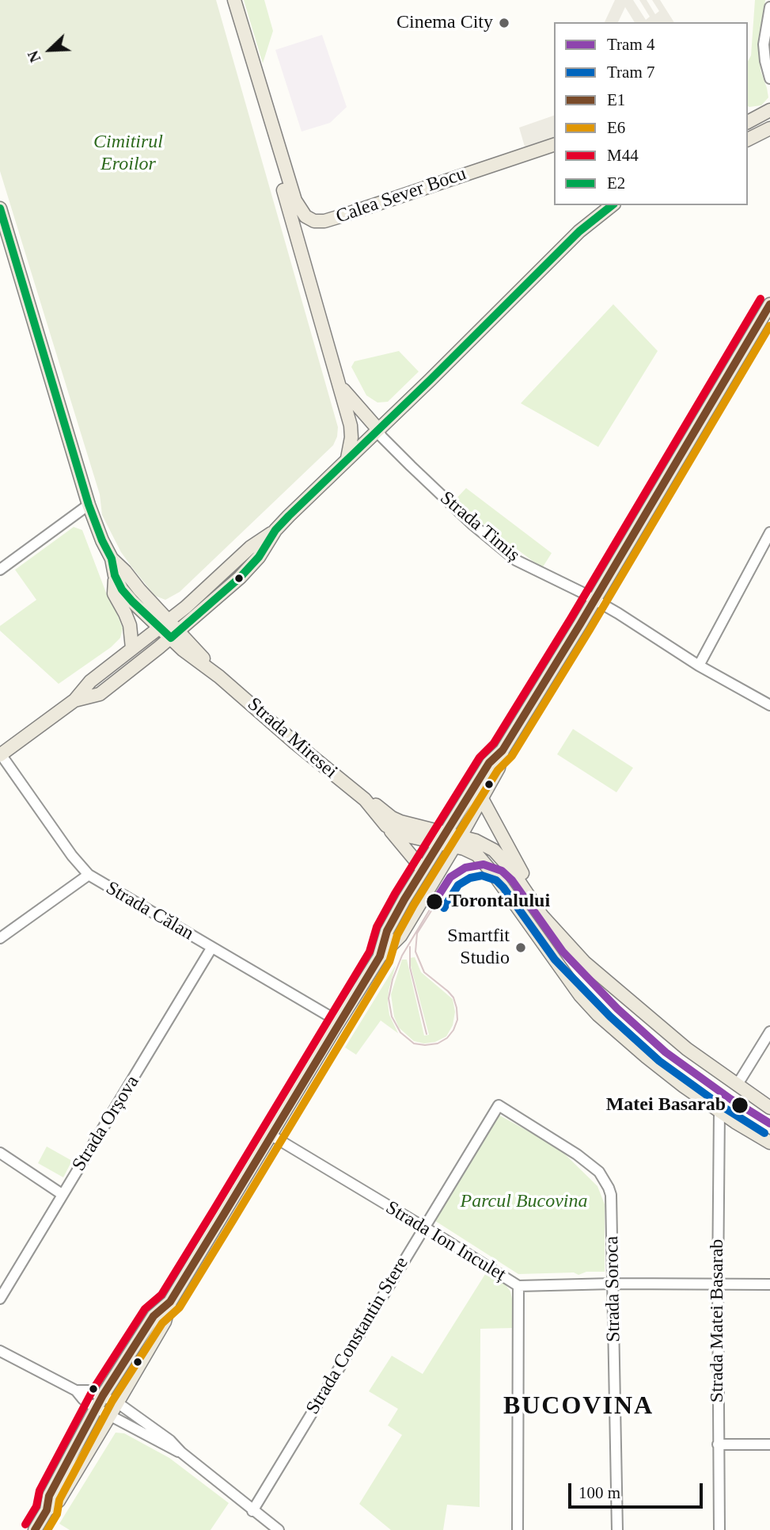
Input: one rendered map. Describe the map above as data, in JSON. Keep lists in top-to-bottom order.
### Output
{
  "streets": {
    "main road": ["Calea Sever Bocu", "Strada Miresei"],
    "street": [
      "Strada Timiș",
      "Strada Călan",
      "Strada Orșova",
      "Strada Ion Inculeț",
      "Strada Soroca",
      "Strada Matei Basarab",
      "Strada Constantin Stere"
    ]
  },
  "crossings": [
    ["Strada Călan", "Strada Orșova"],
    ["Strada Ion Inculeț", "Strada Soroca"],
    ["Strada Ion Inculeț", "Strada Matei Basarab"],
    ["Strada Ion Inculeț", "Strada Constantin Stere"],
    ["Strada Soroca", "Strada Constantin Stere"]
  ],
  "districts": ["BUCOVINA"],
  "parks": ["Cimitirul Eroilor", "Parcul Bucovina"],
  "places": [
    "Cinema City",
    "Torontalului",
    "Smartfit Studio",
    "Matei Basarab"
  ],
  "lines": [
    "transit line E2",
    "transit line M44",
    "transit line E1",
    "transit line E6",
    "tram line 4",
    "tram line 7"
  ],
  "legend": [
    "Tram 4",
    "Tram 7",
    "E1",
    "E6",
    "M44",
    "E2"
  ],
  "scale_bar": "100 m",
  "north": "bottom left"
}
